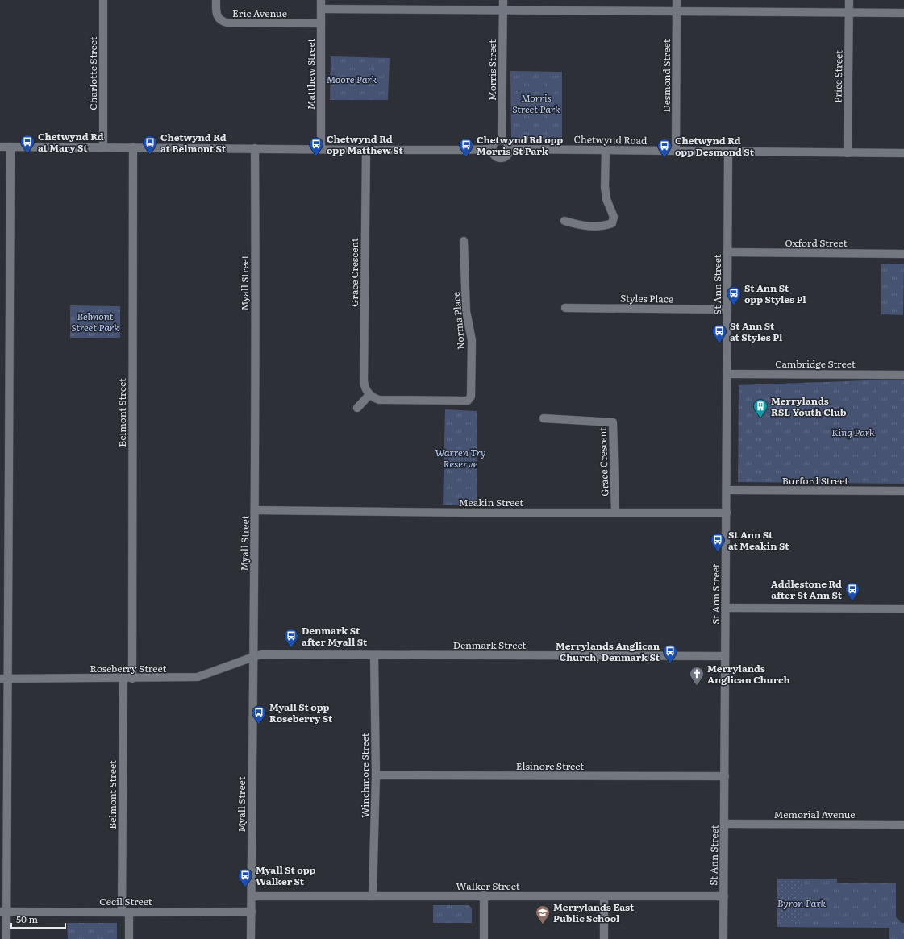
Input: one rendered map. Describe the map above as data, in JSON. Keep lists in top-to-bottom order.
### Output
{
  "streets": {
    "street": [
      "Eric Avenue",
      "Morris Street",
      "Charlotte Street",
      "Matthew Street",
      "Desmond Street",
      "Price Street",
      "Chetwynd Road",
      "Oxford Street",
      "Grace Crescent",
      "Myall Street",
      "St Ann Street",
      "Styles Place",
      "Norma Place",
      "Cambridge Street",
      "Belmont Street",
      "Burford Street",
      "Meakin Street",
      "Denmark Street",
      "Roseberry Street",
      "Elsinore Street",
      "Winchmore Street",
      "Memorial Avenue",
      "Walker Street",
      "Cecil Street"
    ]
  },
  "crossings": [
    ["Eric Avenue", "Matthew Street"],
    ["Morris Street", "Chetwynd Road"],
    ["Desmond Street", "Chetwynd Road"],
    ["Price Street", "Chetwynd Road"],
    ["Chetwynd Road", "St Ann Street"],
    ["Oxford Street", "St Ann Street"],
    ["Grace Crescent", "Norma Place"],
    ["Grace Crescent", "Meakin Street"],
    ["Myall Street", "Meakin Street"],
    ["Myall Street", "Denmark Street"],
    ["Myall Street", "Roseberry Street"],
    ["Myall Street", "Walker Street"],
    ["Myall Street", "Cecil Street"],
    ["St Ann Street", "Styles Place"],
    ["St Ann Street", "Cambridge Street"],
    ["St Ann Street", "Burford Street"],
    ["St Ann Street", "Meakin Street"],
    ["St Ann Street", "Denmark Street"],
    ["St Ann Street", "Elsinore Street"],
    ["St Ann Street", "Memorial Avenue"],
    ["St Ann Street", "Walker Street"],
    ["Belmont Street", "Roseberry Street"],
    ["Belmont Street", "Cecil Street"],
    ["Denmark Street", "Roseberry Street"],
    ["Denmark Street", "Winchmore Street"],
    ["Elsinore Street", "Winchmore Street"],
    ["Winchmore Street", "Walker Street"]
  ],
  "parks": [
    "Moore Park",
    "Morris Street Park",
    "Belmont Street Park",
    "King Park",
    "Warren Try Reserve",
    "Byron Park"
  ],
  "places": {
    "bus stop": [
      "Chetwynd Rd at Mary St",
      "Chetwynd Rd at Belmont St",
      "Chetwynd Rd opp Matthew St",
      "Chetwynd Rd opp Morris St Park",
      "Chetwynd Rd opp Desmond St",
      "St Ann St opp Styles Pl",
      "St Ann St at Styles Pl",
      "St Ann St at Meakin St",
      "Addlestone Rd after St Ann St",
      "Denmark St after Myall St",
      "Merrylands Anglican Church, Denmark St",
      "Myall St opp Roseberry St",
      "Myall St opp Walker St"
    ],
    "building": ["Merrylands RSL Youth Club"],
    "church": ["Merrylands Anglican Church"],
    "school or university": ["Merrylands East Public School"]
  },
  "scale_bar": "50 m"
}
